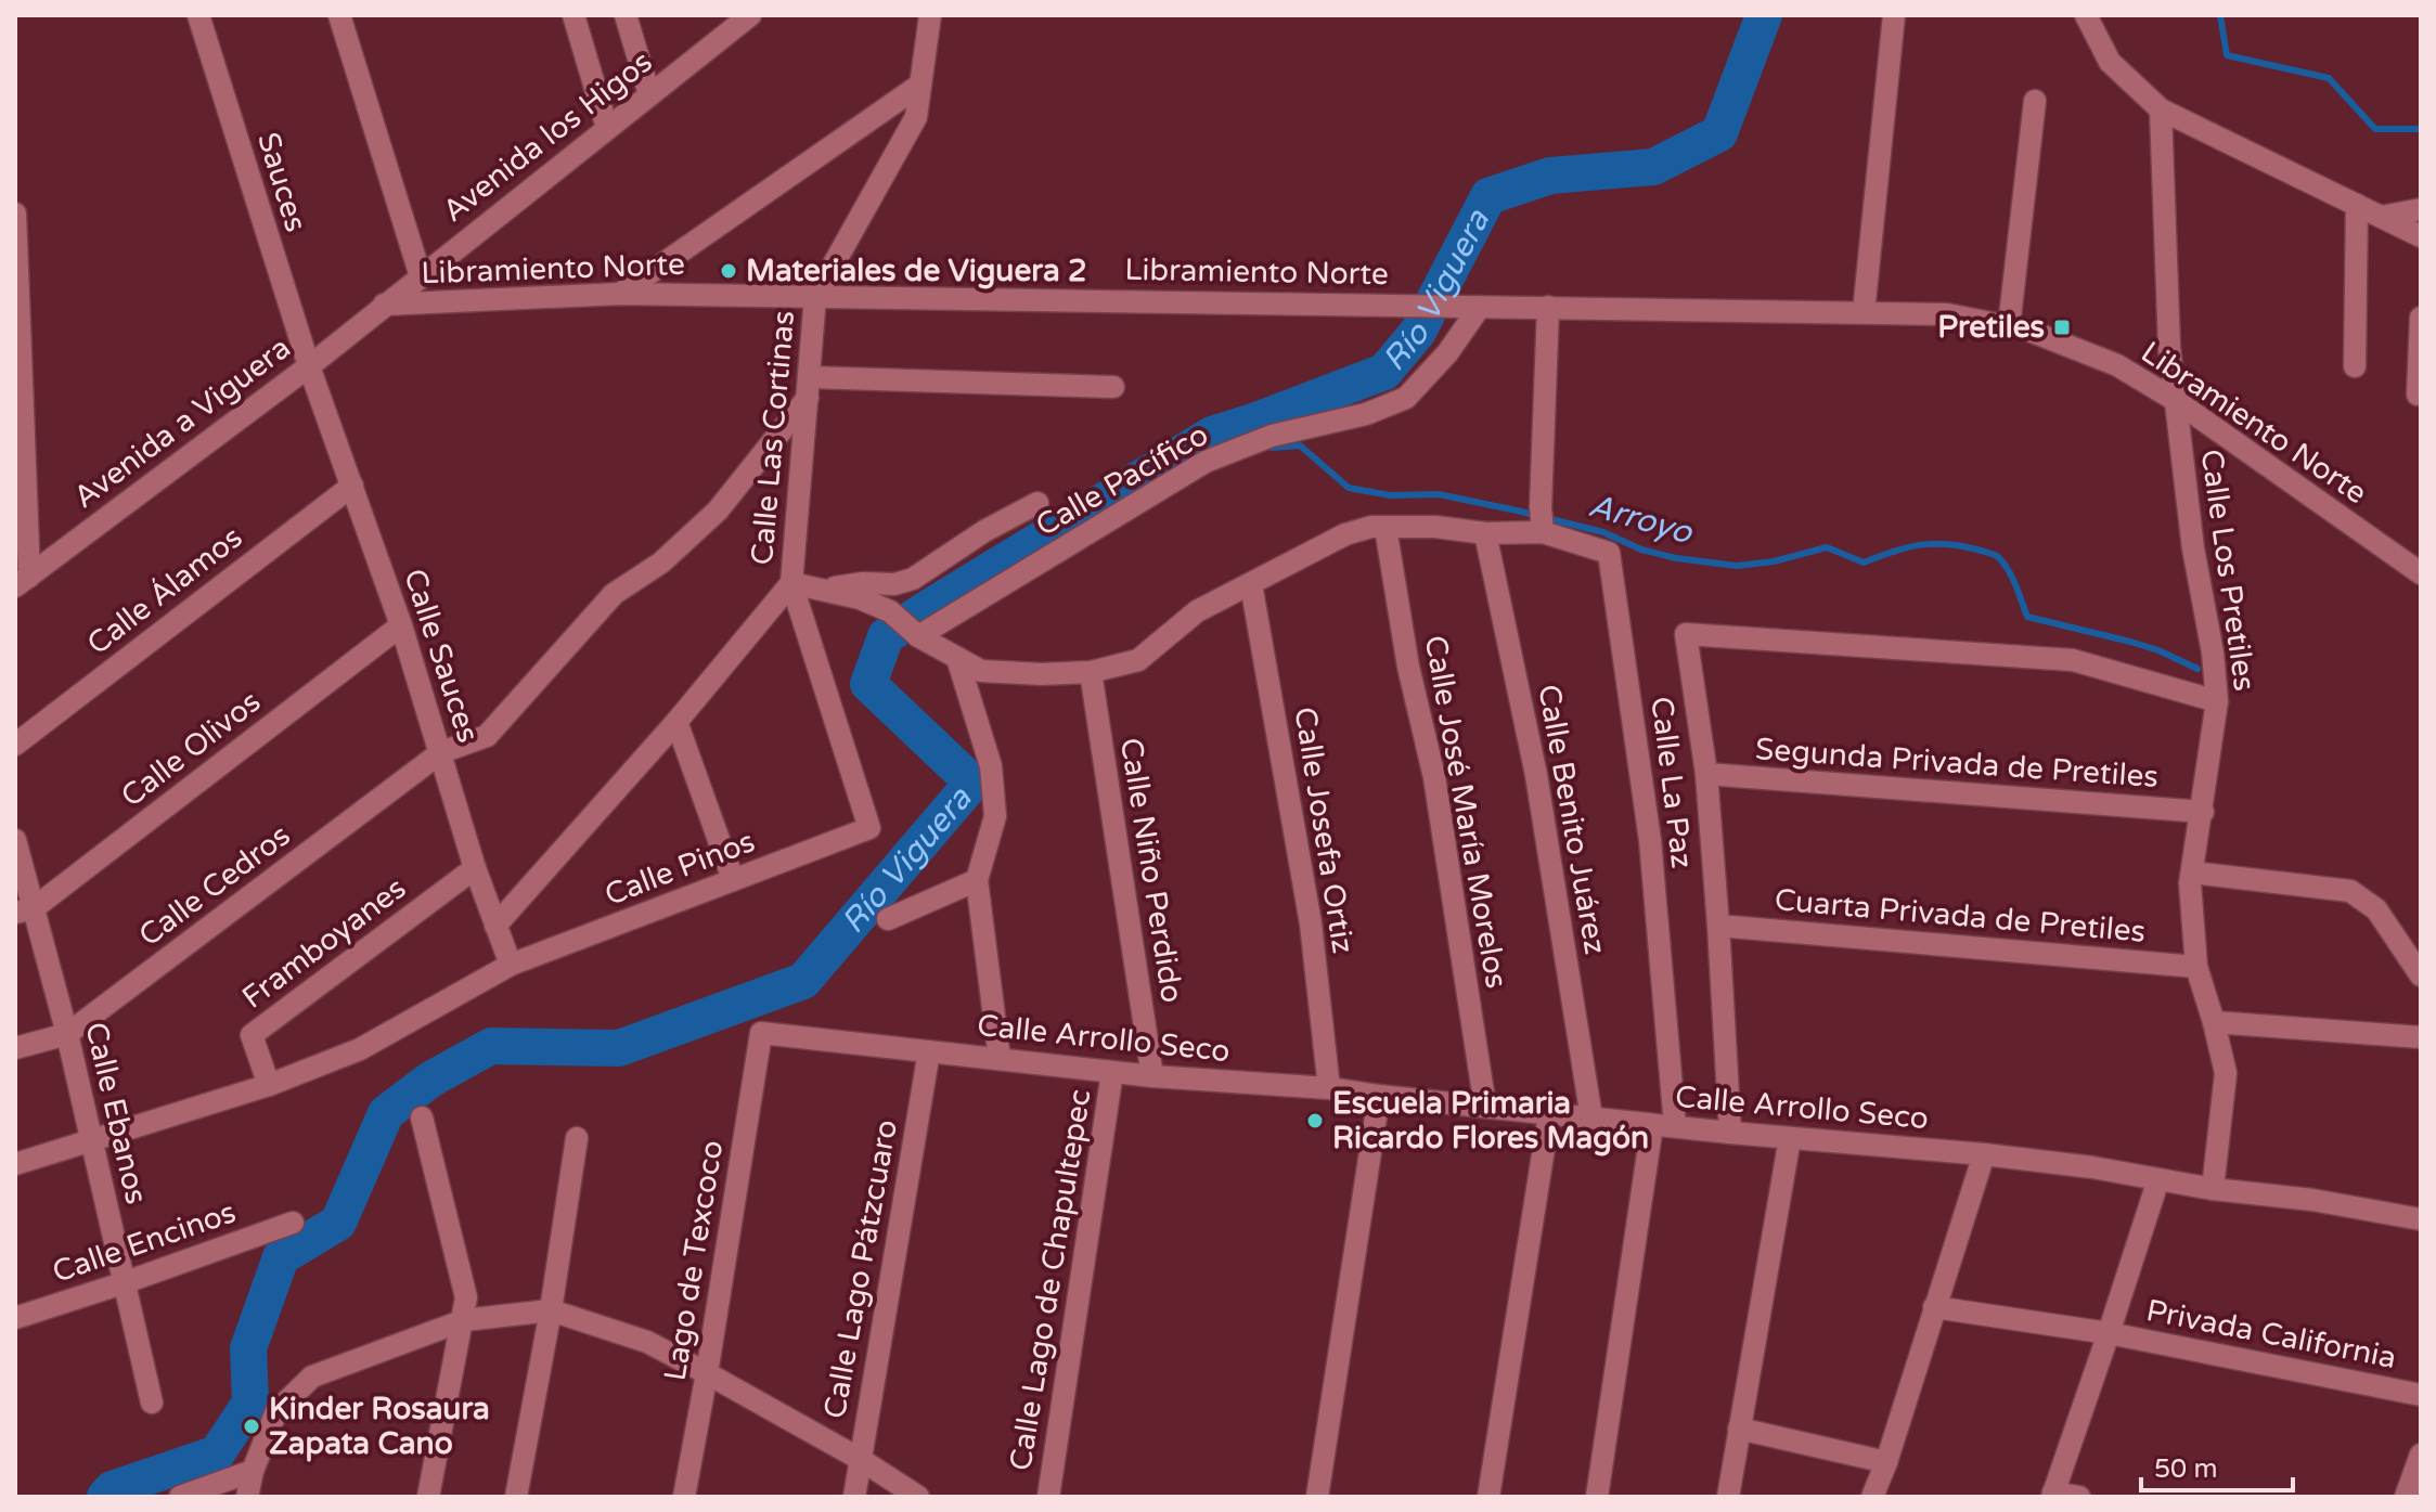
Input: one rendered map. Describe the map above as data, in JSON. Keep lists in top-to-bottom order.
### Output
{
  "streets": {
    "street": [
      "Avenida los Higos",
      "Sauces",
      "Libramiento Norte",
      "Avenida a Viguera",
      "Calle Las Cortinas",
      "Calle Pacífico",
      "Calle Los Pretiles",
      "Calle Álamos",
      "Calle Sauces",
      "Calle Olivos",
      "Segunda Privada de Pretiles",
      "Calle La Paz",
      "Calle José María Morelos",
      "Calle Benito Juárez",
      "Calle Josefa Ortiz",
      "Calle Pinos",
      "Calle Niño Perdido",
      "Calle Cedros",
      "Cuarta Privada de Pretiles",
      "Framboyanes",
      "Calle Arrollo Seco",
      "Calle Ebanos",
      "Calle Encinos",
      "Lago de Texcoco",
      "Calle Lago Pátzcuaro",
      "Calle Lago de Chapultepec",
      "Privada California"
    ]
  },
  "crossings": [
    ["Avenida los Higos", "Libramiento Norte"],
    ["Avenida los Higos", "Avenida a Viguera"],
    ["Sauces", "Avenida a Viguera"],
    ["Sauces", "Calle Sauces"],
    ["Libramiento Norte", "Avenida a Viguera"],
    ["Libramiento Norte", "Calle Las Cortinas"],
    ["Libramiento Norte", "Calle Pacífico"],
    ["Libramiento Norte", "Calle Los Pretiles"],
    ["Avenida a Viguera", "Calle Sauces"],
    ["Calle Las Cortinas", "Calle Pinos"],
    ["Calle Las Cortinas", "Calle Cedros"],
    ["Calle Los Pretiles", "Segunda Privada de Pretiles"],
    ["Calle Los Pretiles", "Cuarta Privada de Pretiles"],
    ["Calle Los Pretiles", "Calle Arrollo Seco"],
    ["Calle Álamos", "Calle Sauces"],
    ["Calle Sauces", "Calle Olivos"],
    ["Calle Sauces", "Calle Pinos"],
    ["Calle Sauces", "Calle Cedros"],
    ["Calle Sauces", "Framboyanes"],
    ["Calle Olivos", "Calle Ebanos"],
    ["Calle La Paz", "Calle Arrollo Seco"],
    ["Calle José María Morelos", "Calle Arrollo Seco"],
    ["Calle Benito Juárez", "Calle Arrollo Seco"],
    ["Calle Josefa Ortiz", "Calle Arrollo Seco"],
    ["Calle Pinos", "Framboyanes"],
    ["Calle Pinos", "Calle Ebanos"],
    ["Calle Niño Perdido", "Calle Arrollo Seco"],
    ["Calle Cedros", "Calle Ebanos"],
    ["Calle Arrollo Seco", "Lago de Texcoco"],
    ["Calle Arrollo Seco", "Calle Lago Pátzcuaro"],
    ["Calle Arrollo Seco", "Calle Lago de Chapultepec"],
    ["Calle Ebanos", "Calle Encinos"]
  ],
  "water": ["Río Viguera", "Arroyo"],
  "places": {
    "other": ["Materiales de Viguera 2", "Escuela Primaria Ricardo Flores Magón", "Kinder Rosaura Zapata Cano"],
    "transit": ["Pretiles"]
  },
  "scale_bar": "50 m"
}
